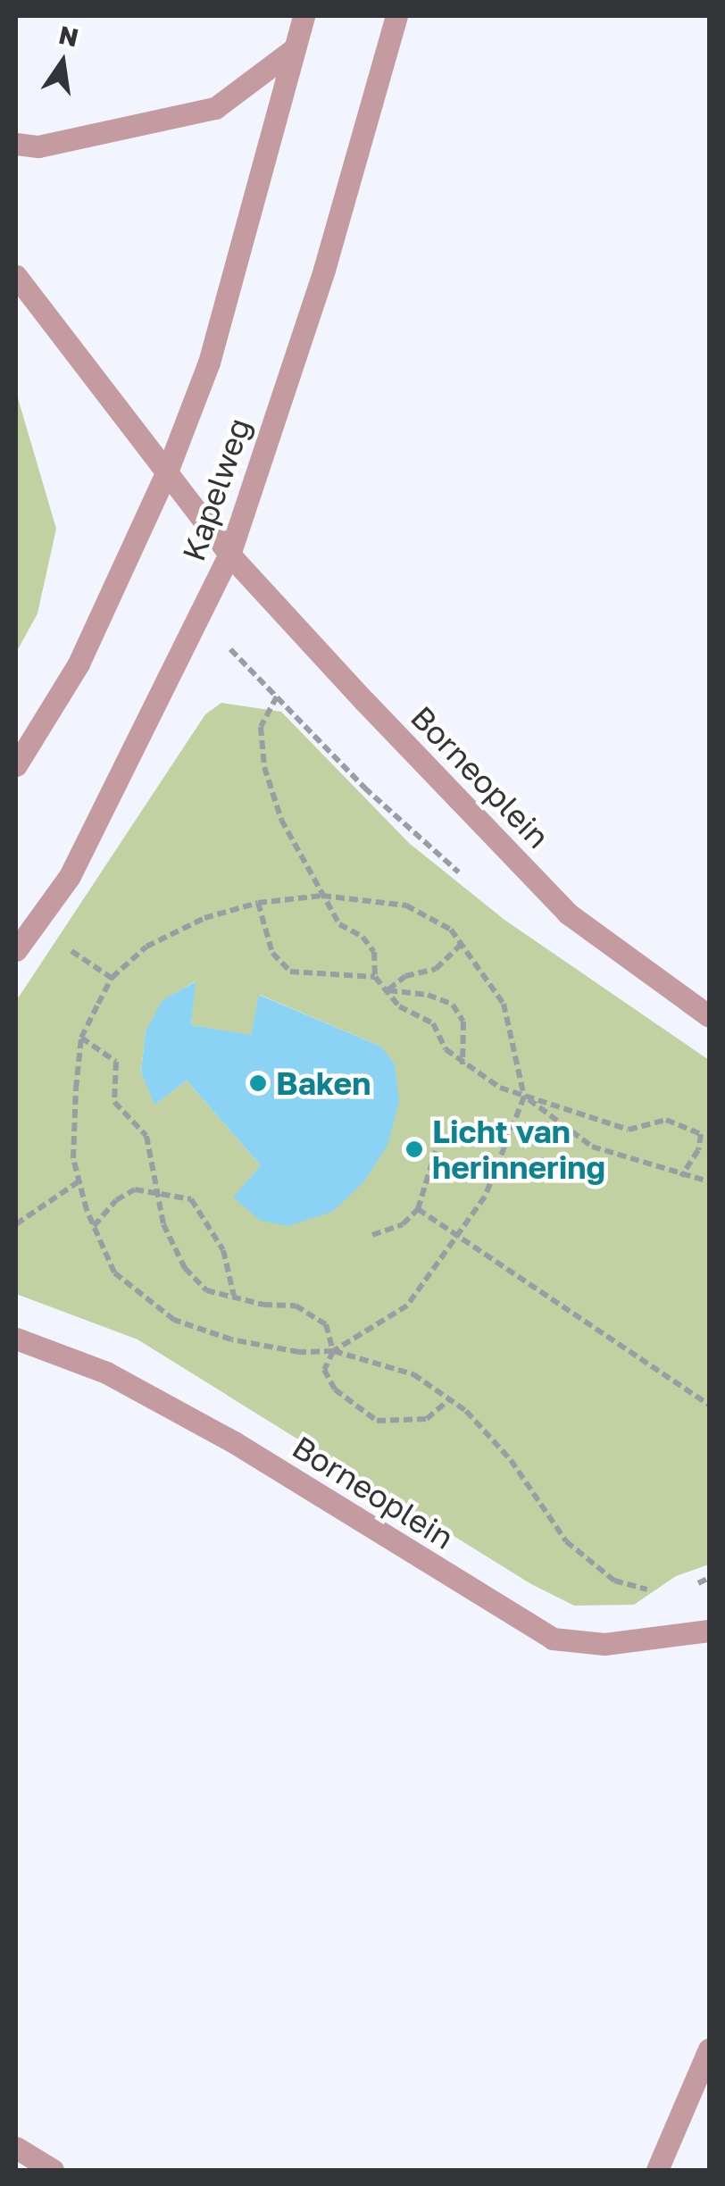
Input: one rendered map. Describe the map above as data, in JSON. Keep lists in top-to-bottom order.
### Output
{
  "streets": {
    "street": ["Kapelweg", "Borneoplein"]
  },
  "crossings": [
    ["Kapelweg", "Borneoplein"]
  ],
  "places": ["Baken", "Licht van herinnering"],
  "north": "top"
}
